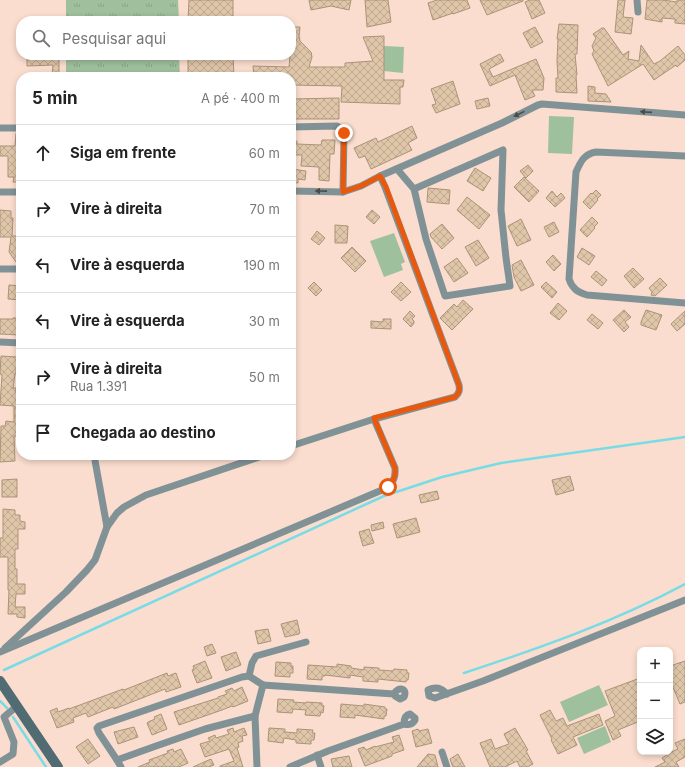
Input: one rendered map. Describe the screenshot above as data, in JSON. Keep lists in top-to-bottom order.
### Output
{
  "page": {
    "search": "Pesquisar aqui",
    "heading": ["5 min", "A pé · 400 m"],
    "list": [
      ["Siga em frente", "60 m"],
      ["Vire à direita", "70 m"],
      ["Vire à esquerda", "190 m"],
      ["Vire à esquerda", "30 m"],
      ["Vire à direita", "Rua 1.391", "50 m"],
      "Chegada ao destino"
    ],
    "map_buttons": ["+", "−"]
  }
}
